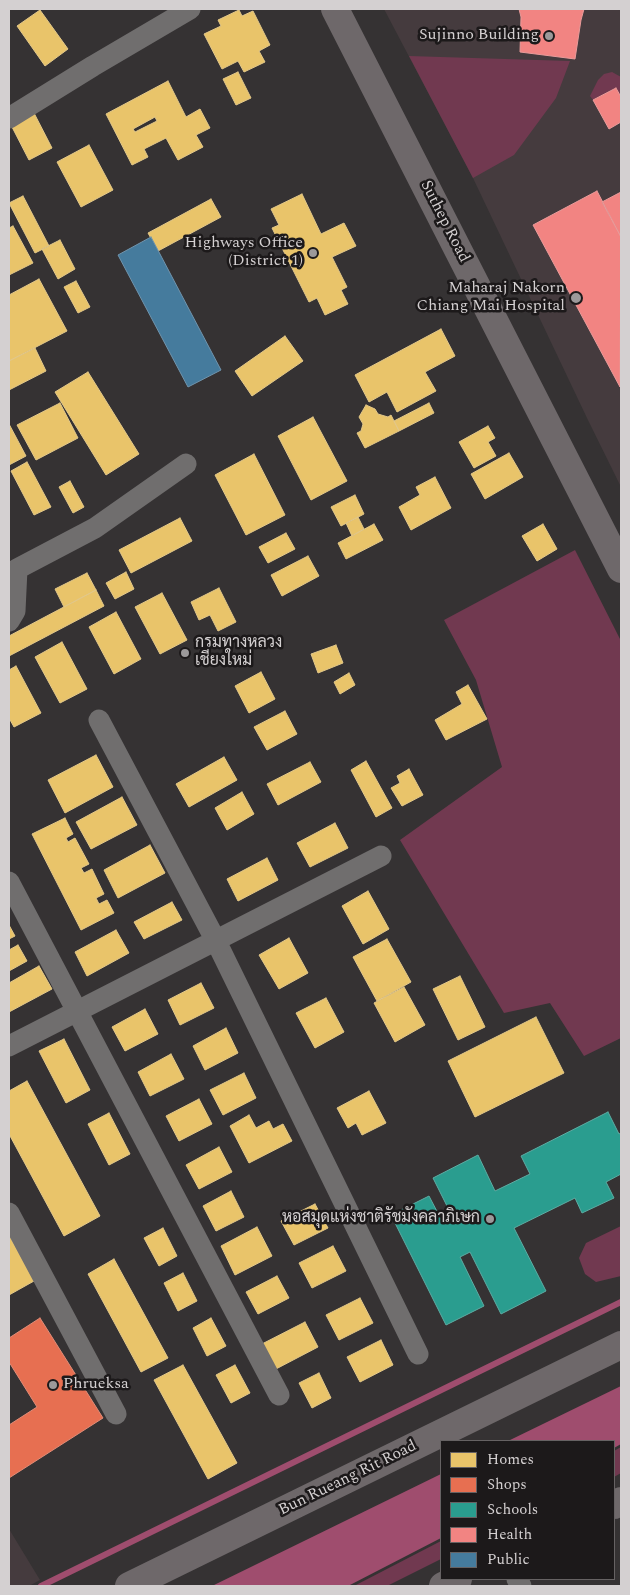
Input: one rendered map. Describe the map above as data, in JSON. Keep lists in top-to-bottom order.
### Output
{
  "streets": {
    "main road": ["Suthep Road", "Bun Rueang Rit Road"]
  },
  "places": [
    "Sujinno Building",
    "Highways Office (District 1)",
    "Maharaj Nakorn Chiang Mai Hospital",
    "กรมทางหลวง เชียงใหม่",
    "หอสมุดแห่งชาติรัชมังคลาภิเษก",
    "Phrueksa"
  ],
  "legend": [
    "Homes",
    "Shops",
    "Schools",
    "Health",
    "Public"
  ]
}
